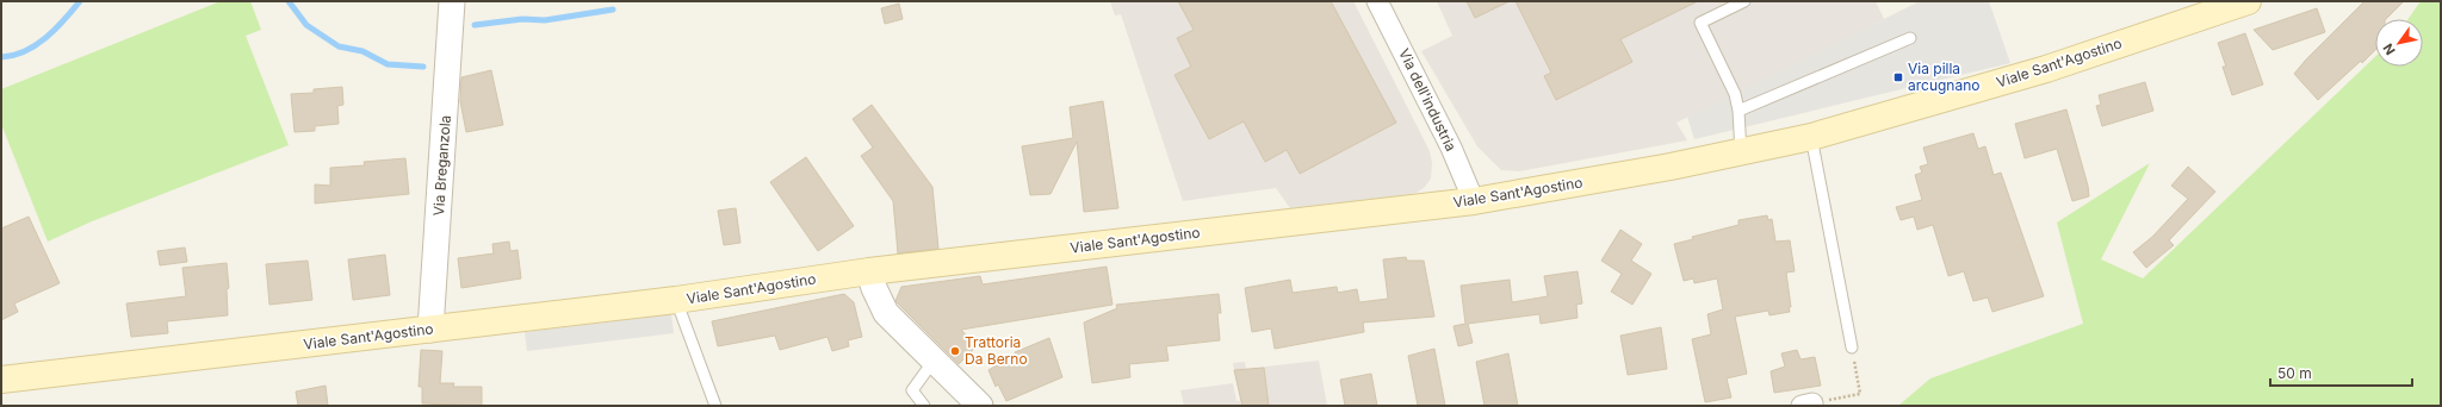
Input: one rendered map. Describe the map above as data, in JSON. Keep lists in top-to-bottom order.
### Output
{
  "streets": {
    "main road": ["Viale Sant'Agostino"],
    "street": ["Via dell'industria", "Via Breganzola"]
  },
  "crossings": [
    ["Viale Sant'Agostino", "Via dell'industria"],
    ["Viale Sant'Agostino", "Via Breganzola"]
  ],
  "places": {
    "transit": ["Via pilla arcugnano"],
    "other": ["Trattoria Da Berno"]
  },
  "scale_bar": "50 m",
  "north": "bottom left"
}
